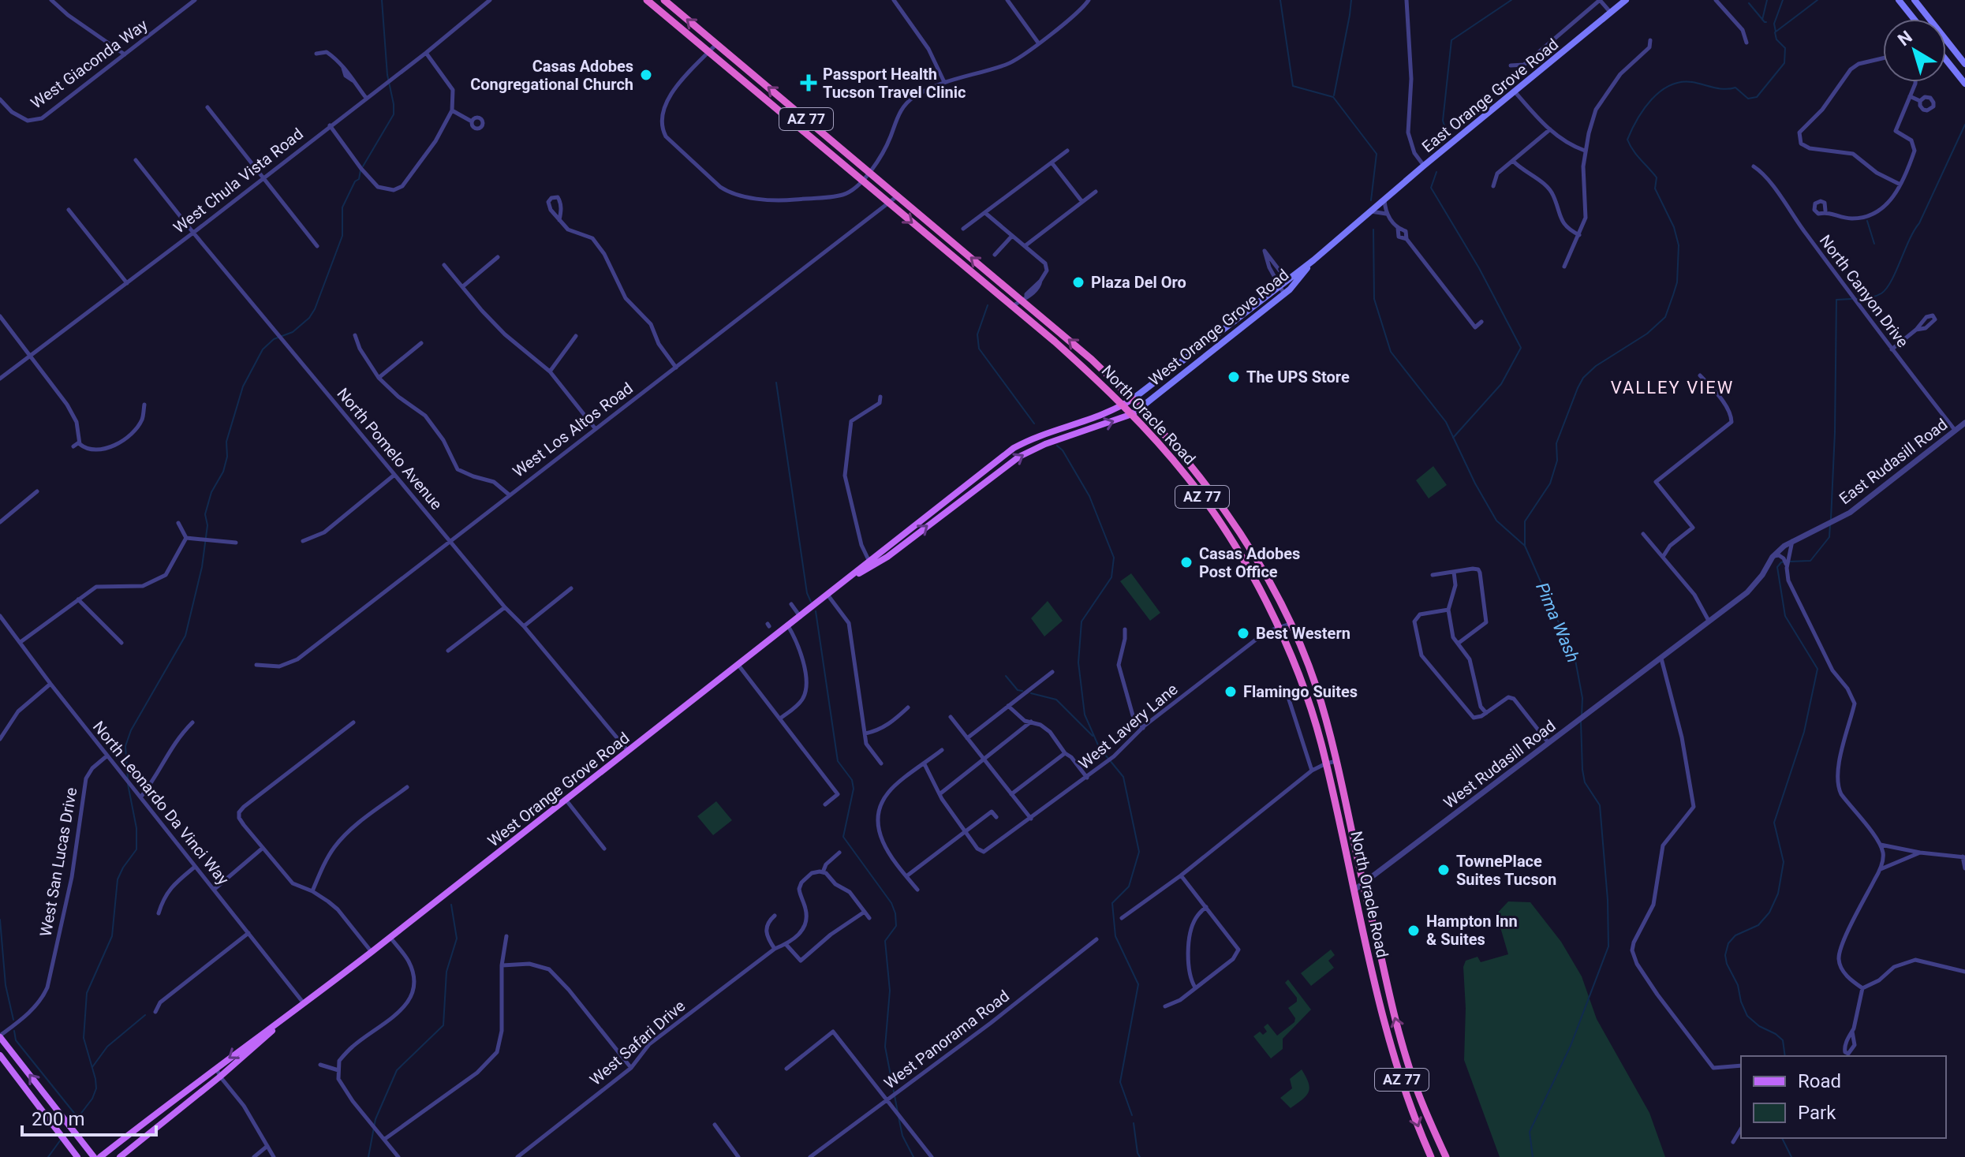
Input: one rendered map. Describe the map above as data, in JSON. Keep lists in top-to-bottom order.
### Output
{
  "streets": {
    "highway": ["AZ 77", "North Oracle Road"],
    "main road": ["East Orange Grove Road", "West Orange Grove Road"],
    "street": [
      "West Giaconda Way",
      "West Chula Vista Road",
      "North Canyon Drive",
      "West Los Altos Road",
      "North Pomelo Avenue",
      "East Rudasill Road",
      "West Lavery Lane",
      "West Rudasill Road",
      "North Leonardo Da Vinci Way",
      "West San Lucas Drive",
      "West Panorama Road",
      "West Safari Drive"
    ]
  },
  "crossings": [
    ["East Orange Grove Road", "West Orange Grove Road"],
    ["West Chula Vista Road", "North Pomelo Avenue"],
    ["North Canyon Drive", "East Rudasill Road"],
    ["West Orange Grove Road", "North Oracle Road"],
    ["West Orange Grove Road", "North Pomelo Avenue"],
    ["West Orange Grove Road", "North Leonardo Da Vinci Way"],
    ["North Oracle Road", "West Los Altos Road"],
    ["North Oracle Road", "West Lavery Lane"],
    ["North Oracle Road", "West Rudasill Road"],
    ["West Los Altos Road", "North Pomelo Avenue"],
    ["East Rudasill Road", "West Rudasill Road"],
    ["North Leonardo Da Vinci Way", "West San Lucas Drive"]
  ],
  "districts": ["VALLEY VIEW"],
  "water": ["Pima Wash"],
  "places": {
    "other": [
      "Casas Adobes Congregational Church",
      "Plaza Del Oro",
      "The UPS Store",
      "Casas Adobes Post Office",
      "Best Western",
      "Flamingo Suites",
      "TownePlace Suites Tucson",
      "Hampton Inn & Suites"
    ],
    "health": ["Passport Health Tucson Travel Clinic"]
  },
  "legend": ["Road", "Park"],
  "scale_bar": "200 m",
  "north": "top left"
}
